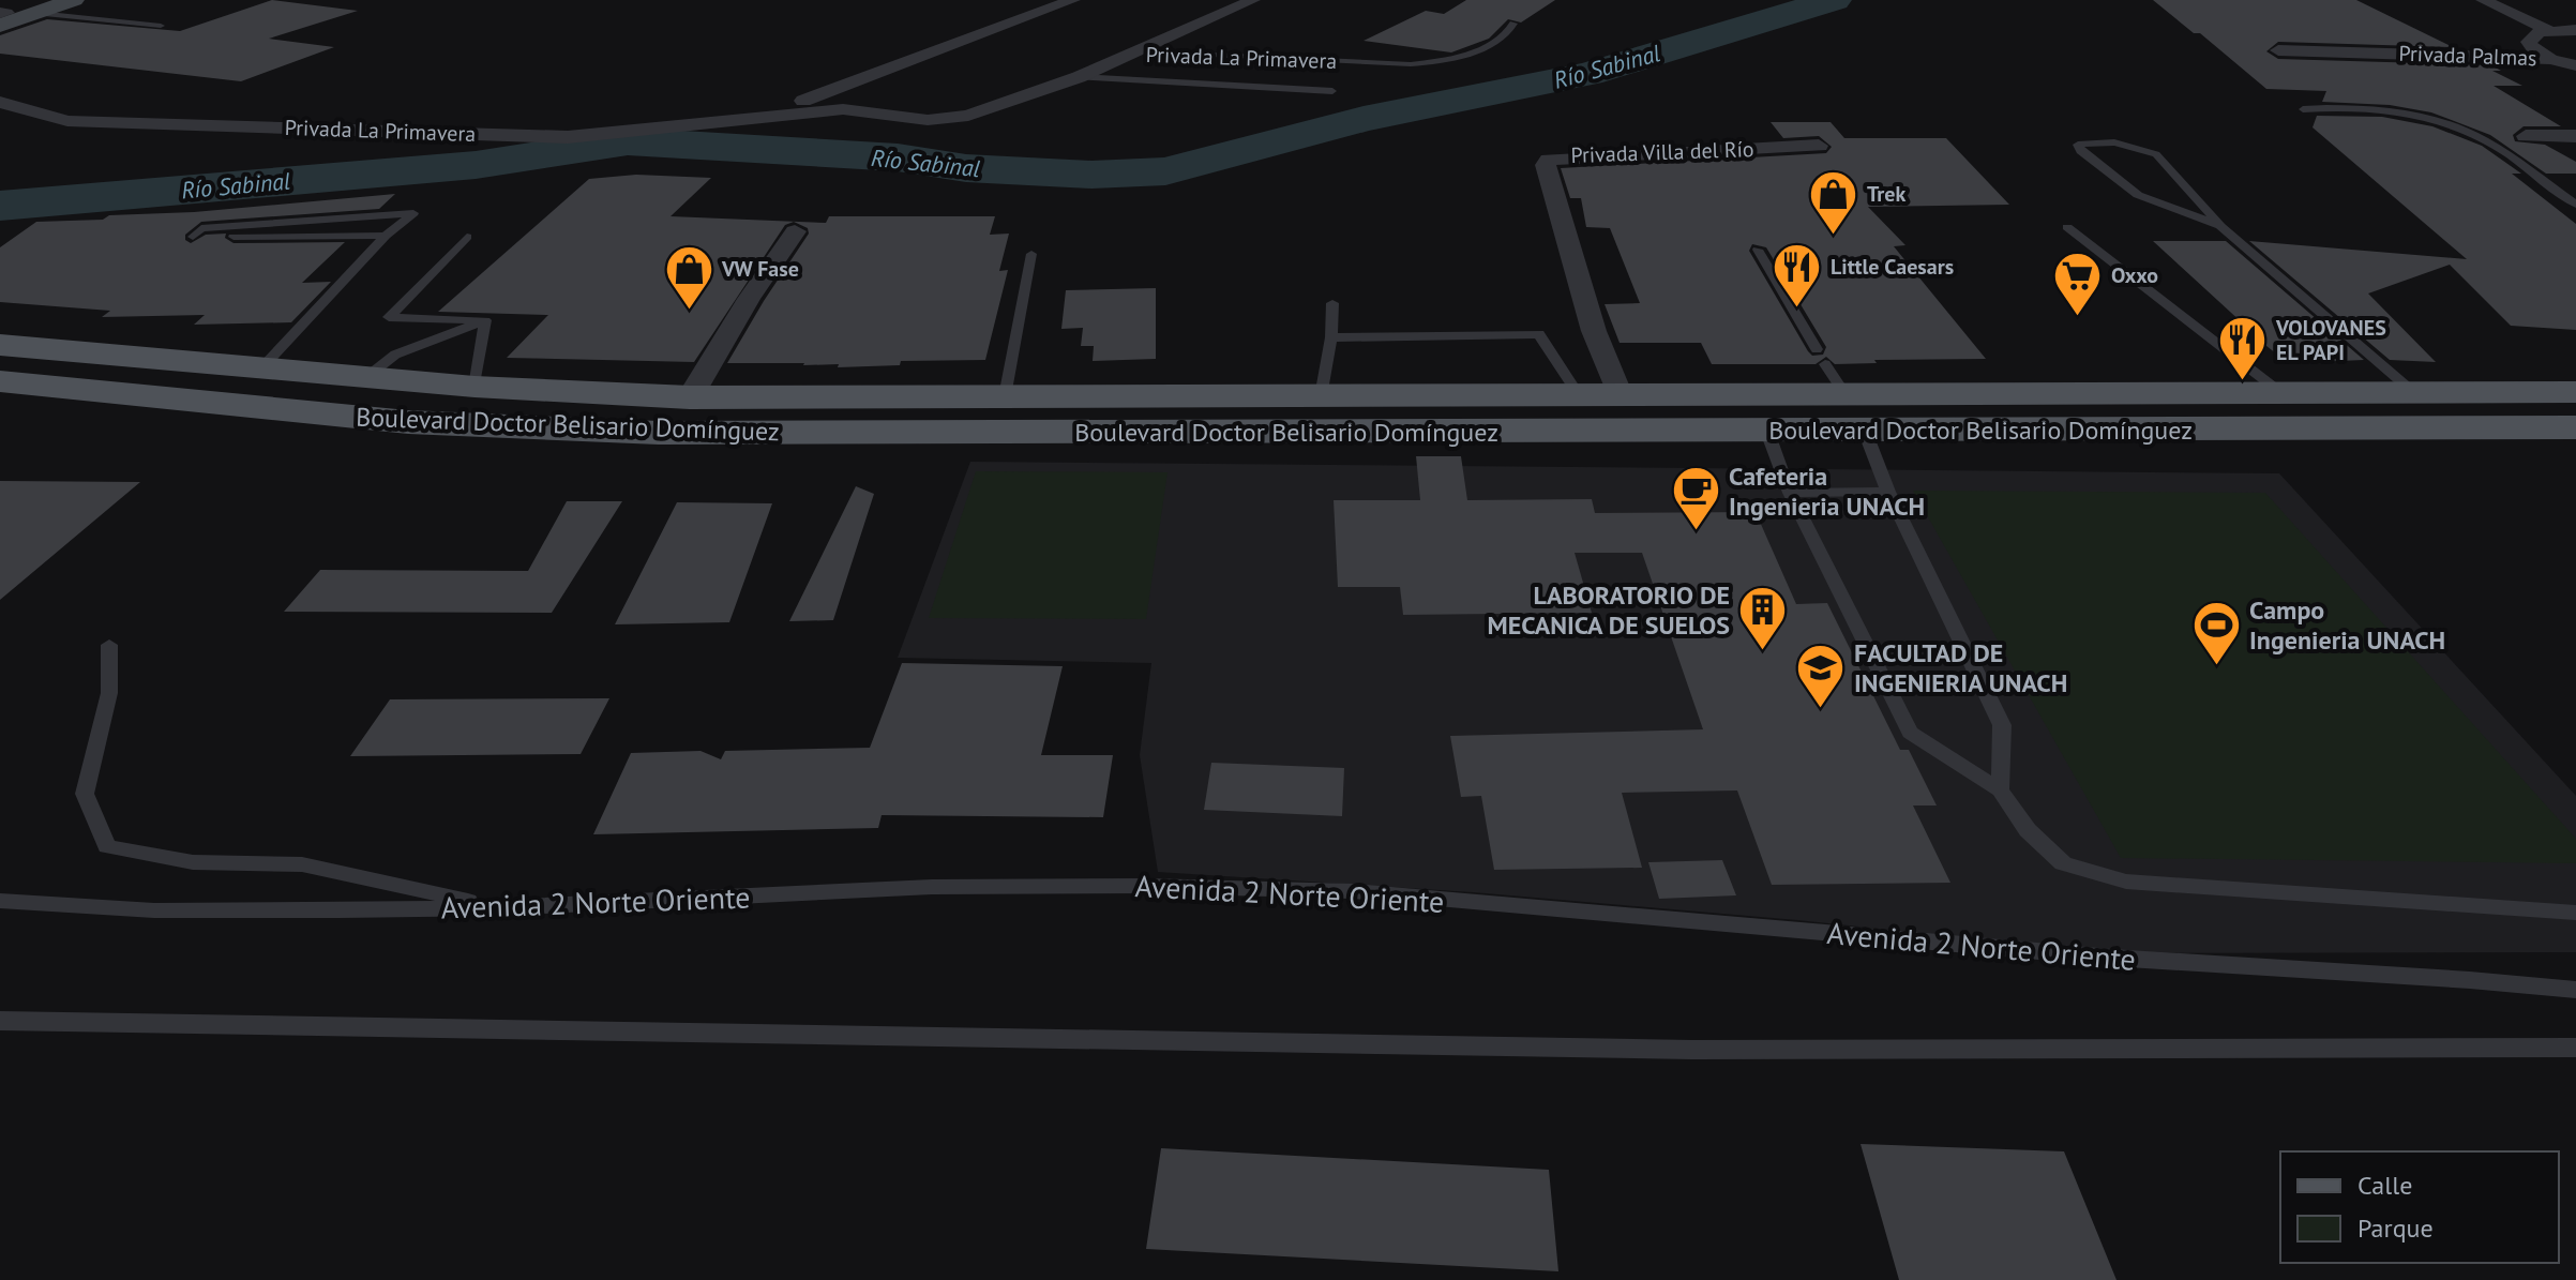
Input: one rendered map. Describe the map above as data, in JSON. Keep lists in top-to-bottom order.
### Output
{
  "streets": {
    "main road": ["Boulevard Doctor Belisario Domínguez"],
    "street": ["Privada Palmas", "Privada La Primavera", "Privada Villa del Río"],
    "lane": ["Avenida 2 Norte Oriente"]
  },
  "crossings": [
    ["Privada Villa del Río", "Boulevard Doctor Belisario Domínguez"]
  ],
  "water": ["Río Sabinal"],
  "places": {
    "shop": ["Trek", "VW Fase"],
    "restaurant": ["Little Caesars", "VOLOVANES EL PAPI"],
    "supermarket": ["Oxxo"],
    "cafe": ["Cafeteria Ingenieria UNACH"],
    "building": ["LABORATORIO DE MECANICA DE SUELOS"],
    "sports": ["Campo Ingenieria UNACH"],
    "school or university": ["FACULTAD DE INGENIERIA UNACH"]
  },
  "legend": ["Calle", "Parque"]
}
